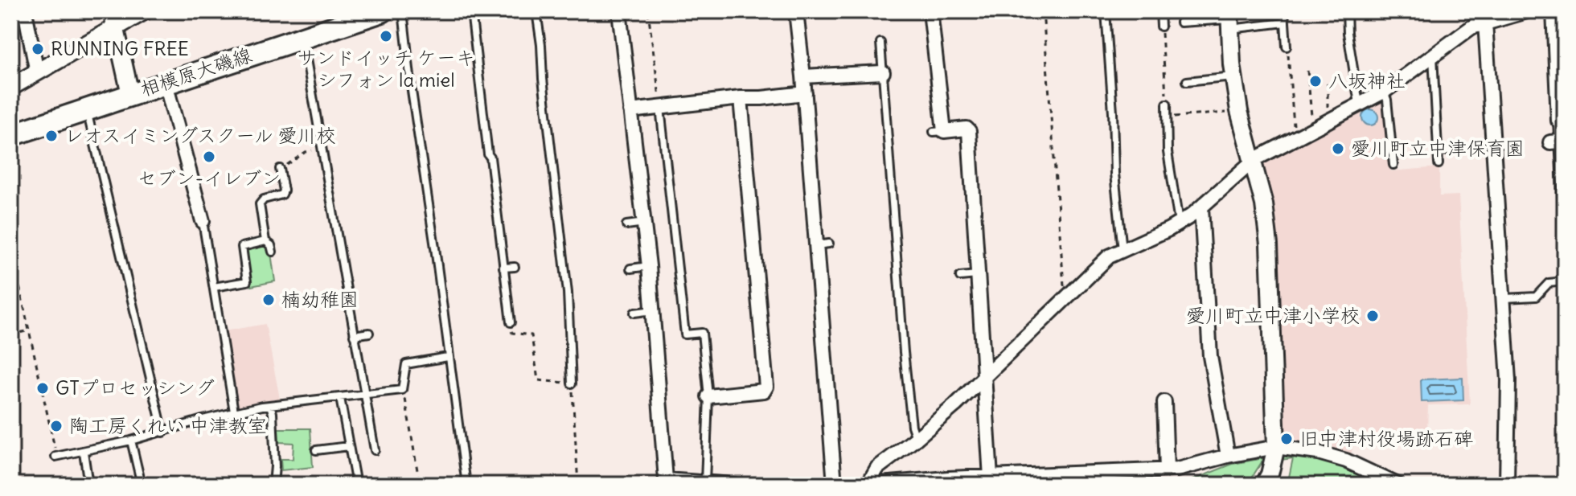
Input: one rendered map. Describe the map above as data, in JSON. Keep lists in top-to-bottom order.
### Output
{
  "streets": {
    "main road": ["相模原大磯線"]
  },
  "places": [
    "サンドイッチ ケーキ シフォン la miel",
    "RUNNING FREE",
    "八坂神社",
    "レオスイミングスクール 愛川校",
    "愛川町立中津保育園",
    "セブン-イレブン",
    "楠幼稚園",
    "愛川町立中津小学校",
    "GTプロセッシング",
    "陶工房くれい 中津教室",
    "旧中津村役場跡石碑"
  ]
}
